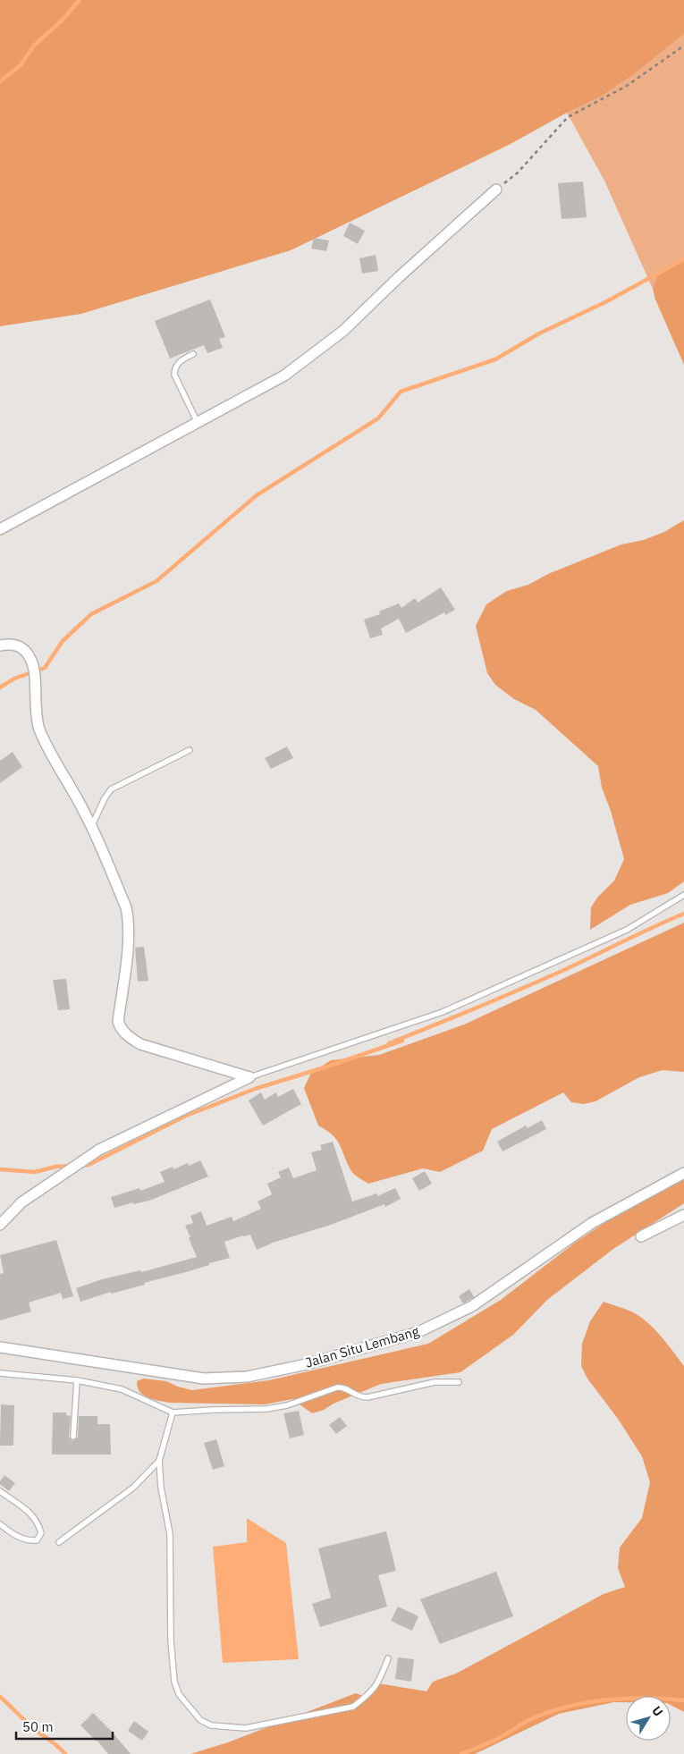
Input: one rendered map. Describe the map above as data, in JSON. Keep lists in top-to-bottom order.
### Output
{
  "streets": {
    "street": ["Jalan Situ Lembang"]
  },
  "scale_bar": "50 m",
  "north": "top right"
}
